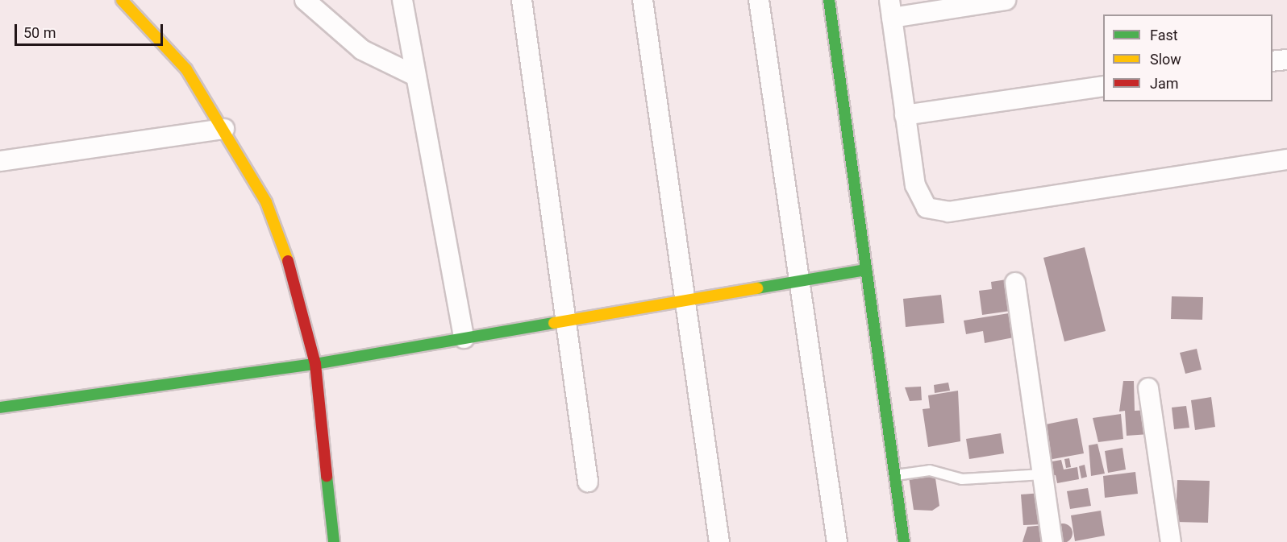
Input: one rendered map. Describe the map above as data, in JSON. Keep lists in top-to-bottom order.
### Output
{
  "legend": ["Fast", "Slow", "Jam"],
  "scale_bar": "50 m"
}
